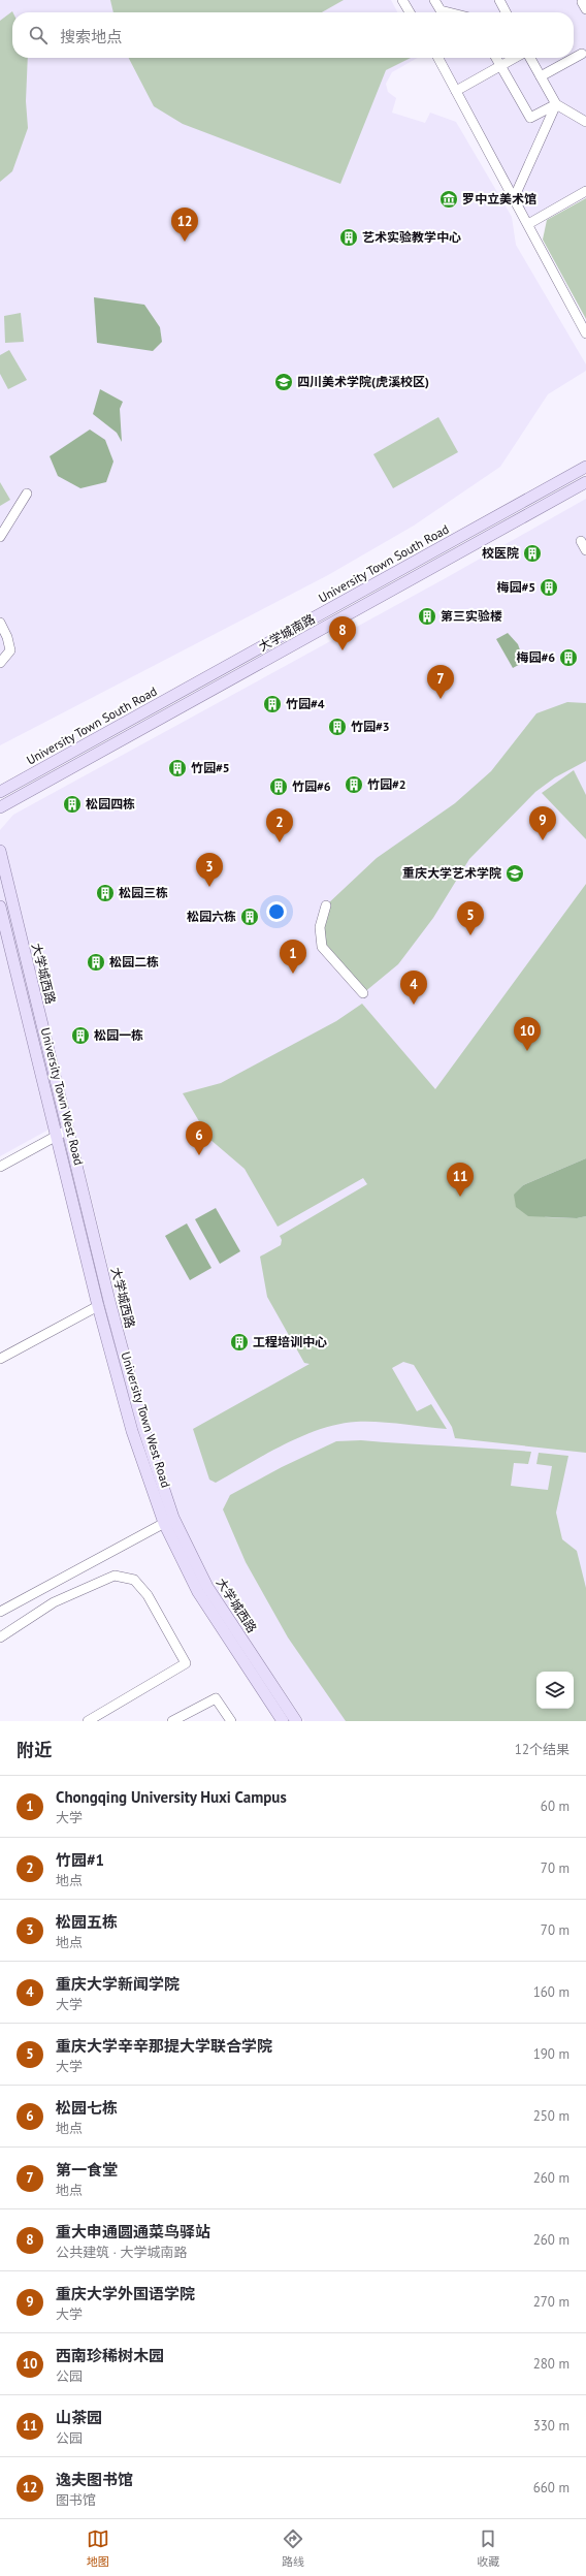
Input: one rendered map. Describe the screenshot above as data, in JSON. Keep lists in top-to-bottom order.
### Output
{
  "streets": {
    "main road": [
      "University Town South Road",
      "大学城南路",
      "大学城西路",
      "University Town West Road"
    ]
  },
  "crossings": [
    ["大学城西路", "University Town West Road"]
  ],
  "places": {
    "museum": ["罗中立美术馆"],
    "building": [
      "艺术实验教学中心",
      "校医院",
      "梅园#5",
      "第三实验楼",
      "梅园#6",
      "竹园#4",
      "竹园#3",
      "竹园#5",
      "竹园#2",
      "竹园#6",
      "松园四栋",
      "松园三栋",
      "松园六栋",
      "松园二栋",
      "松园一栋",
      "工程培训中心"
    ],
    "school or university": ["四川美术学院(虎溪校区)", "重庆大学艺术学院"]
  },
  "page": {
    "search": "搜索地点",
    "pins": [
      "12",
      "8",
      "7",
      "9",
      "2",
      "3",
      "5",
      "1",
      "4",
      "10",
      "6",
      "11"
    ],
    "heading": ["附近", "12个结果"],
    "list": [
      {
        "mark": "1",
        "name": "Chongqing University Huxi Campus",
        "note": "大学",
        "value": "60 m"
      },
      {
        "mark": "2",
        "name": "竹园#1",
        "note": "地点",
        "value": "70 m"
      },
      {
        "mark": "3",
        "name": "松园五栋",
        "note": "地点",
        "value": "70 m"
      },
      {
        "mark": "4",
        "name": "重庆大学新闻学院",
        "note": "大学",
        "value": "160 m"
      },
      {
        "mark": "5",
        "name": "重庆大学辛辛那提大学联合学院",
        "note": "大学",
        "value": "190 m"
      },
      {
        "mark": "6",
        "name": "松园七栋",
        "note": "地点",
        "value": "250 m"
      },
      {
        "mark": "7",
        "name": "第一食堂",
        "note": "地点",
        "value": "260 m"
      },
      {
        "mark": "8",
        "name": "重大申通圆通菜鸟驿站",
        "note": "公共建筑 · 大学城南路",
        "value": "260 m"
      },
      {
        "mark": "9",
        "name": "重庆大学外国语学院",
        "note": "大学",
        "value": "270 m"
      },
      {
        "mark": "10",
        "name": "西南珍稀树木园",
        "note": "公园",
        "value": "280 m"
      },
      {
        "mark": "11",
        "name": "山茶园",
        "note": "公园",
        "value": "330 m"
      },
      {
        "mark": "12",
        "name": "逸夫图书馆",
        "note": "图书馆",
        "value": "660 m"
      }
    ],
    "nav": ["地图", "路线", "收藏"]
  }
}
